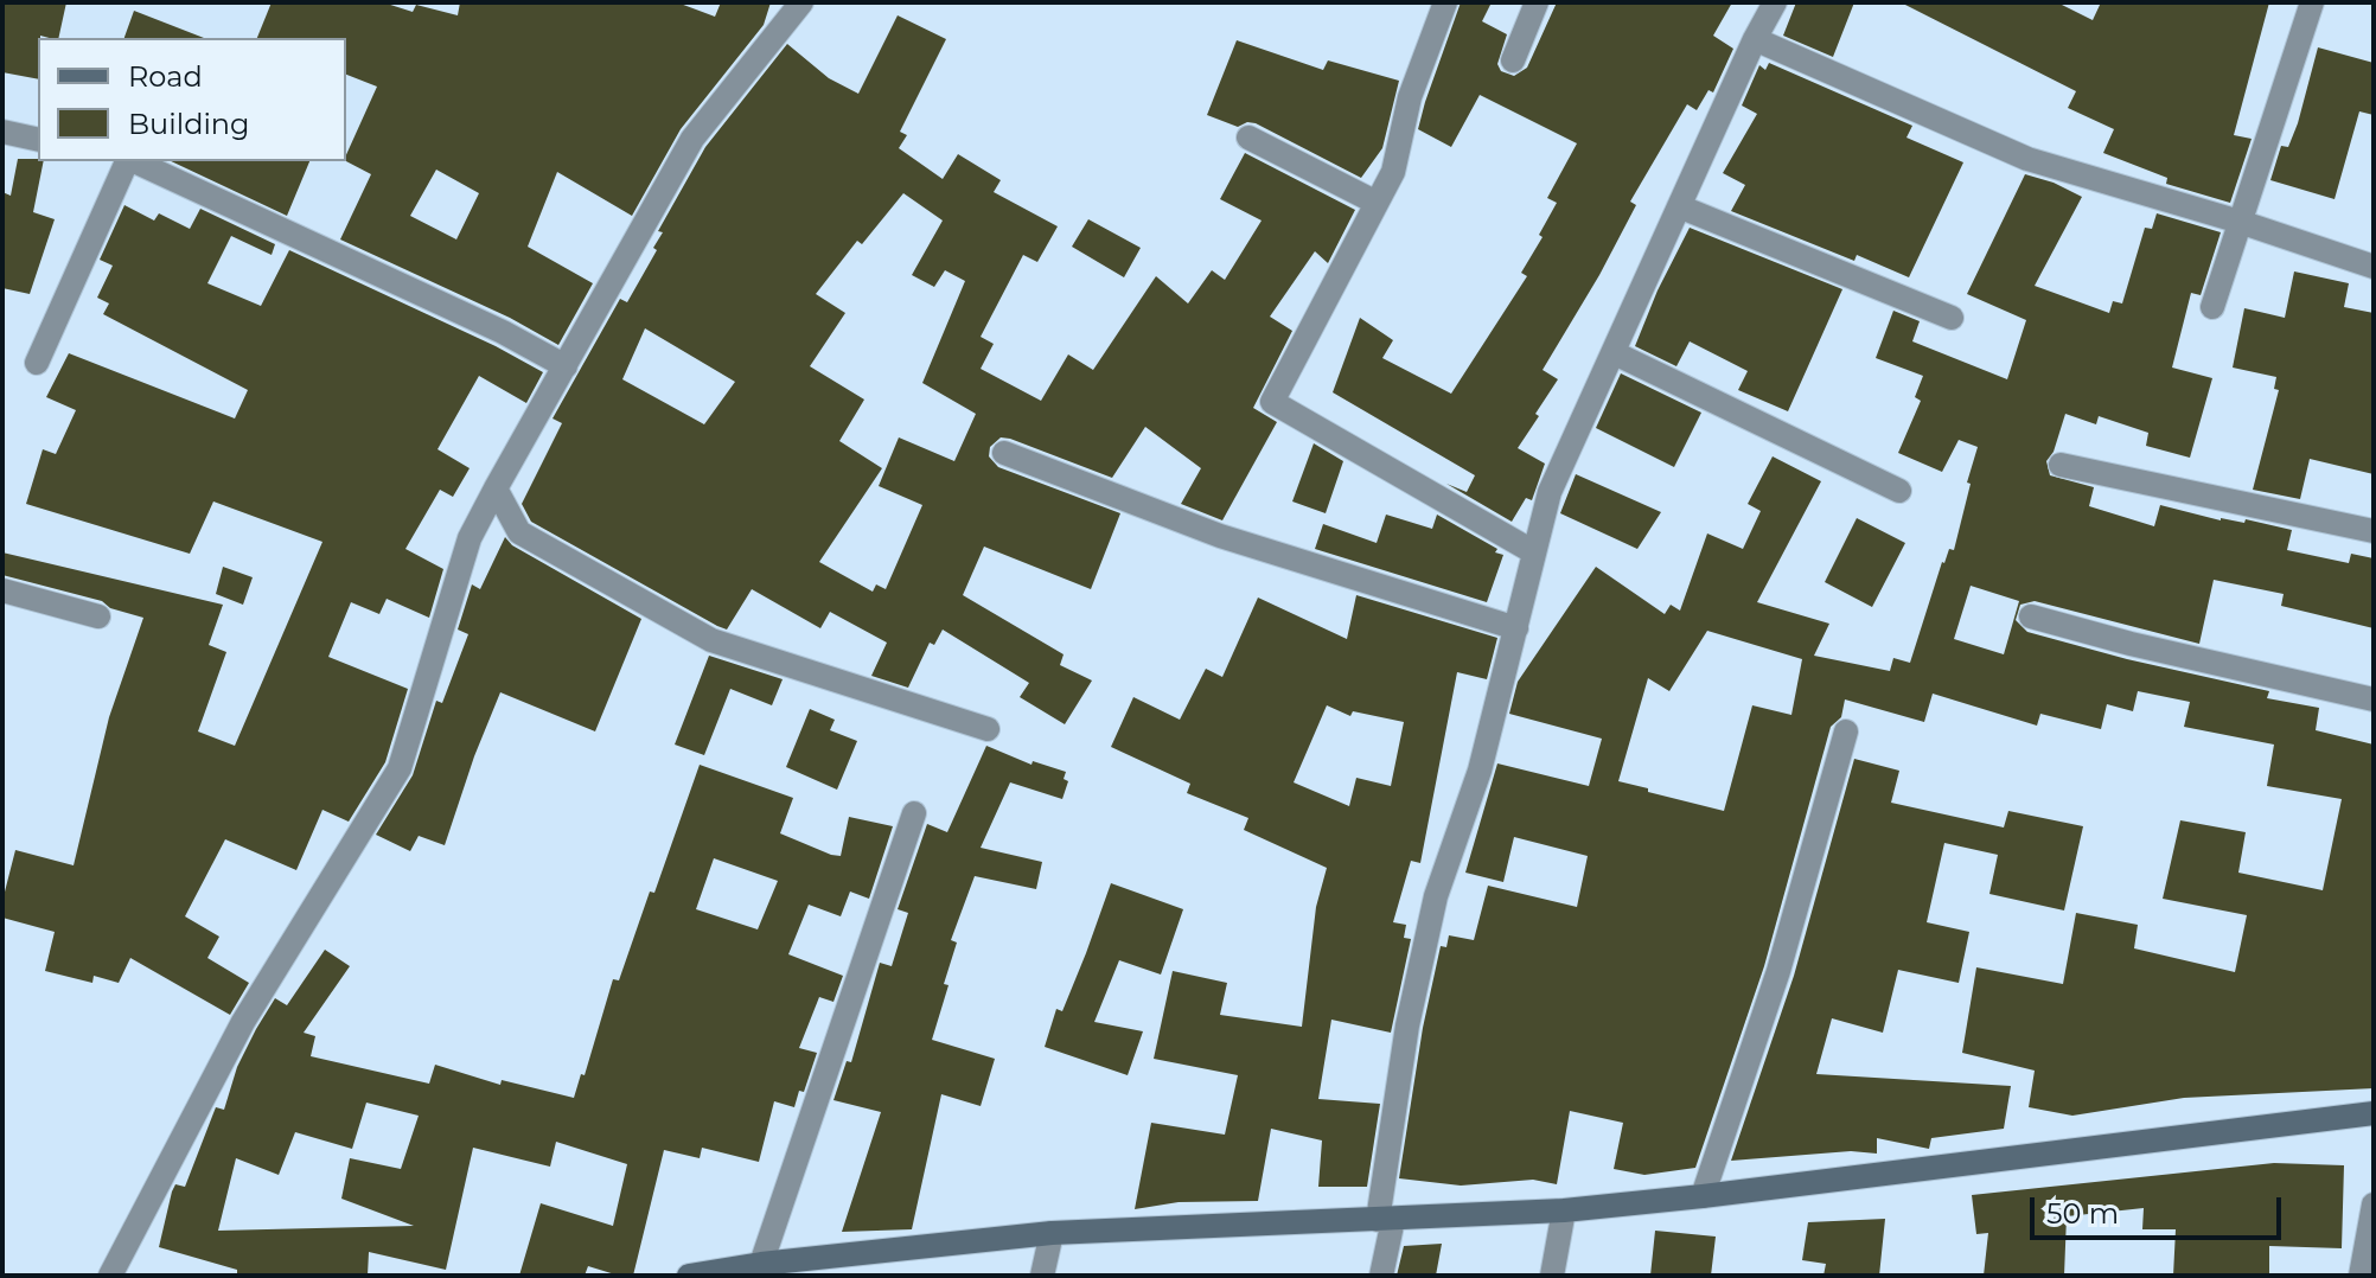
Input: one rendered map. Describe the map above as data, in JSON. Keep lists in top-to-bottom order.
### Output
{
  "legend": ["Road", "Building"],
  "scale_bar": "50 m"
}
